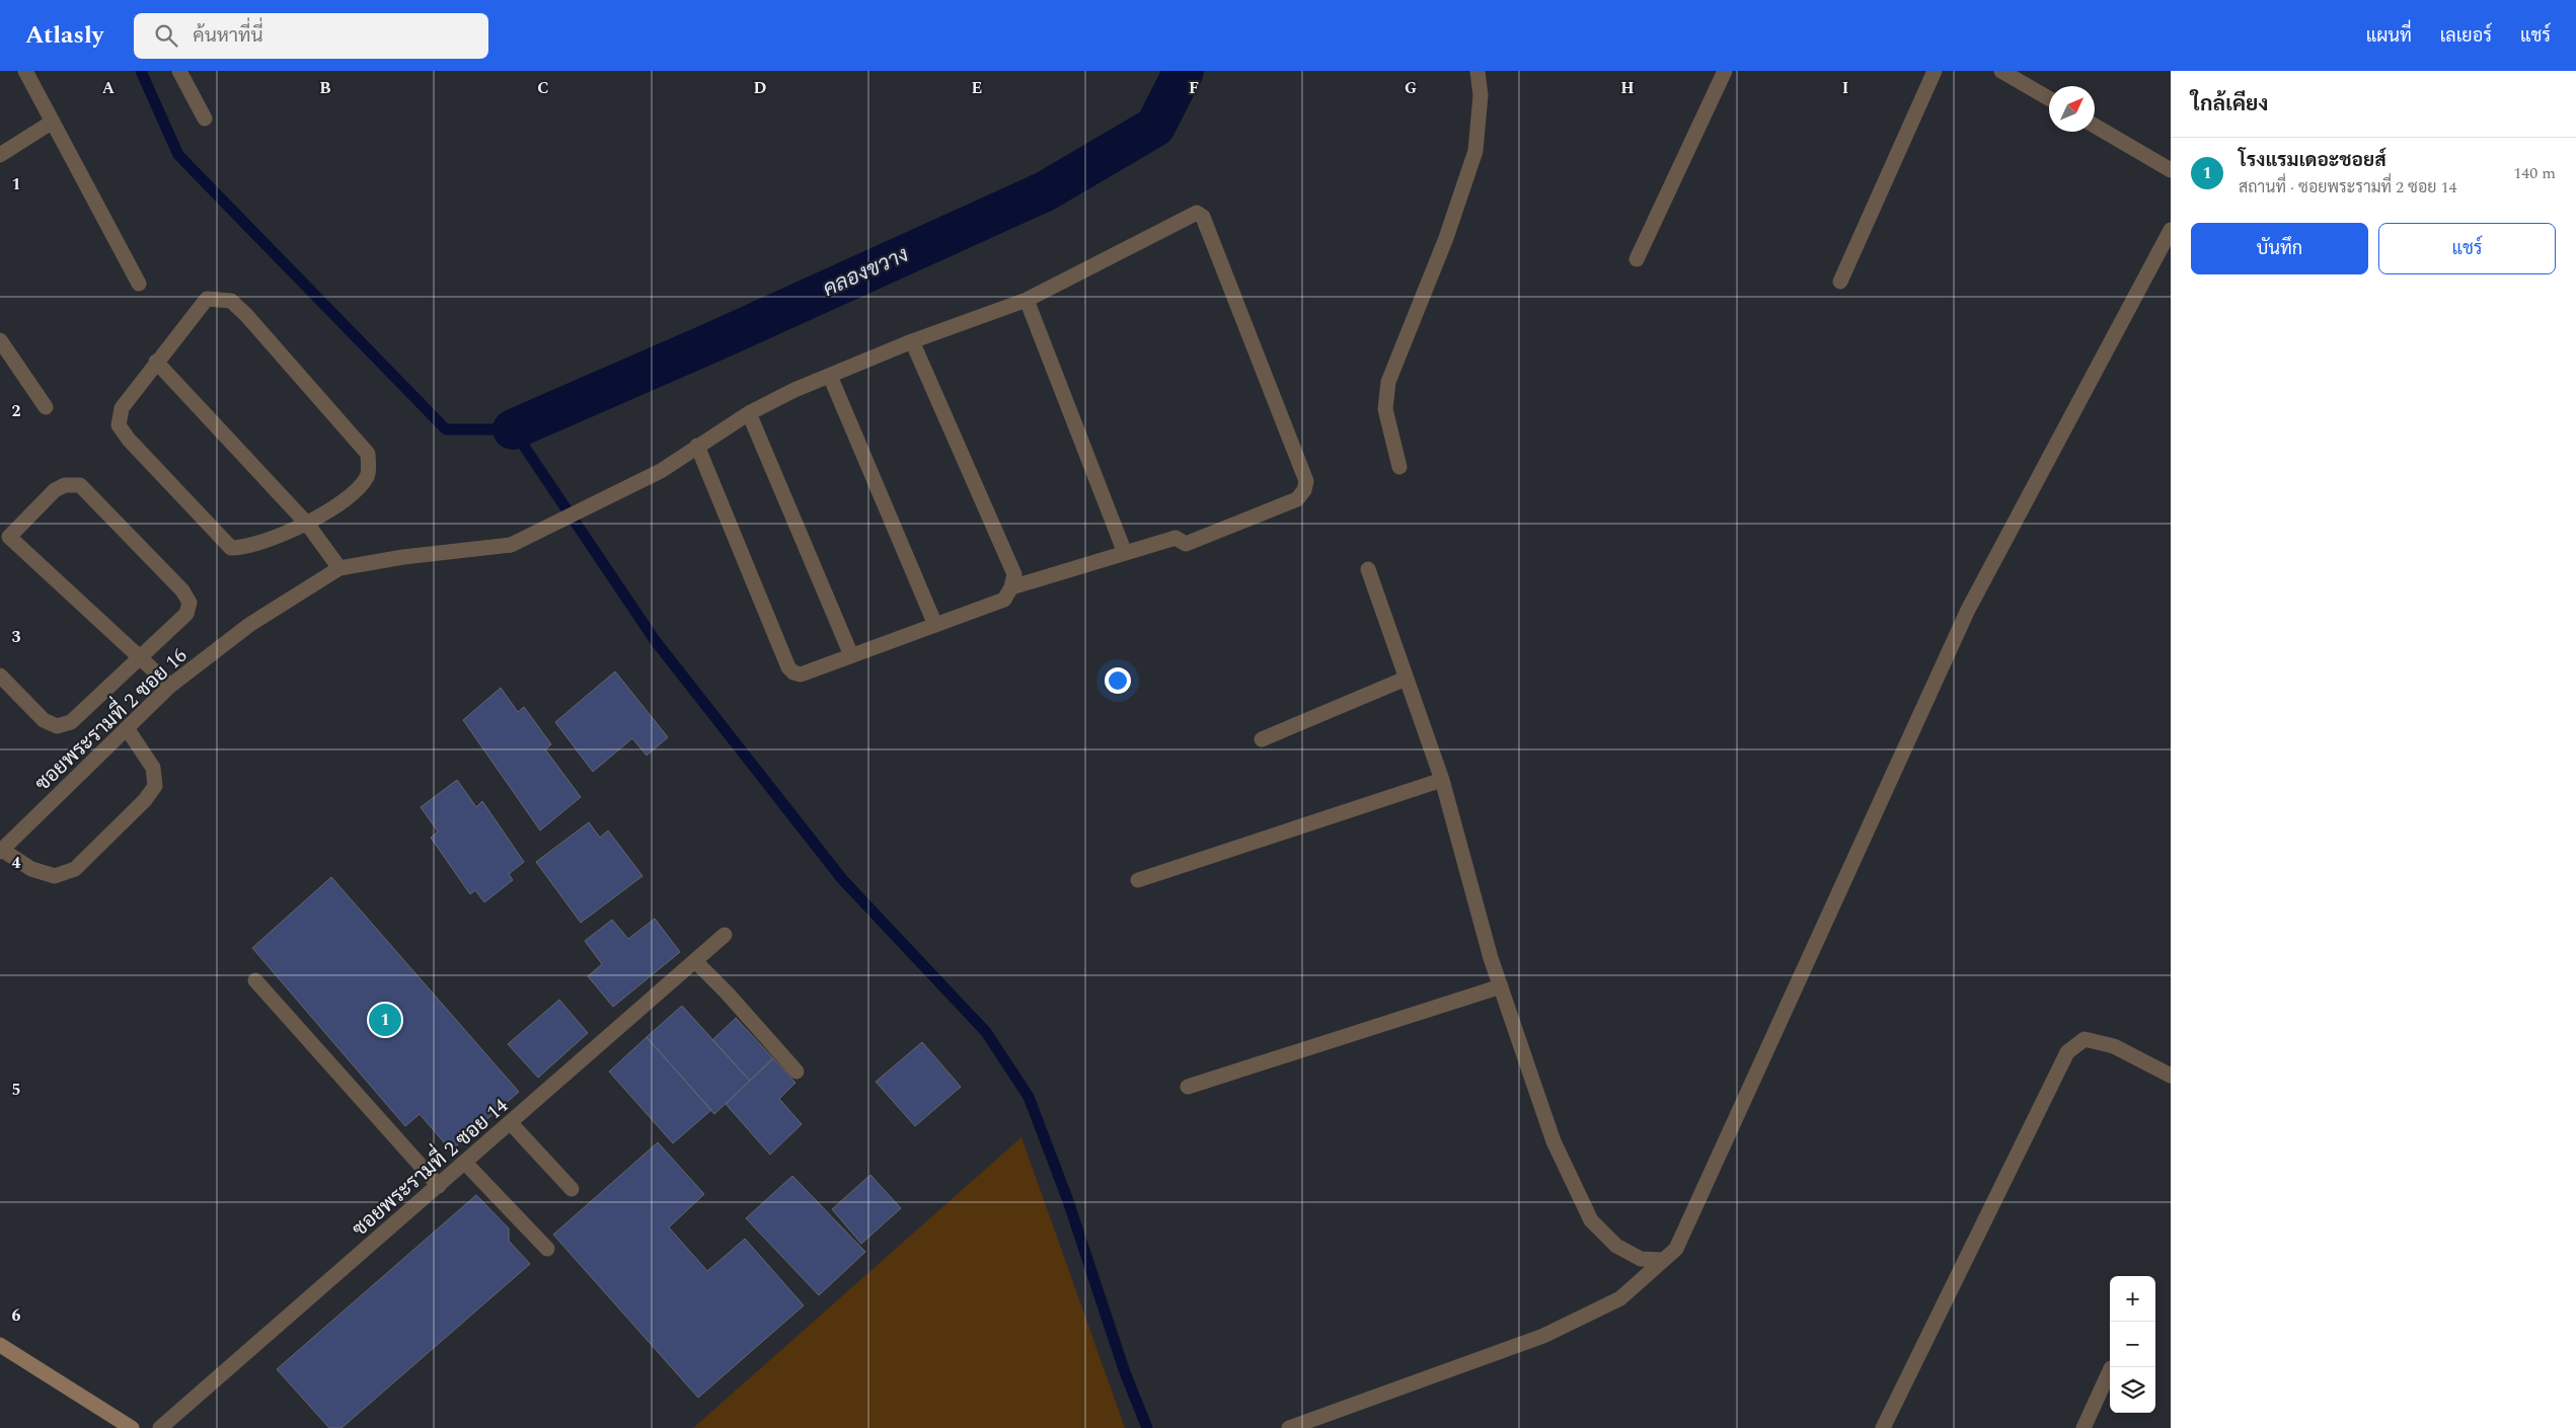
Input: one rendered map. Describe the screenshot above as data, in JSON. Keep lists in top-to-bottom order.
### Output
{
  "streets": {
    "street": ["ซอยพระรามที่ 2 ซอย 16", "ซอยพระรามที่ 2 ซอย 14"]
  },
  "water": ["คลองขวาง"],
  "north": "top right",
  "page": {
    "header": "Atlasly",
    "search": "ค้นหาที่นี่",
    "nav": ["แผนที่", "เลเยอร์", "แชร์"],
    "heading": "ใกล้เคียง",
    "list": [
      {
        "mark": "1",
        "name": "โรงแรมเดอะชอยส์",
        "note": "สถานที่ · ซอยพระรามที่ 2 ซอย 14",
        "value": "140 m"
      }
    ],
    "buttons": ["บันทึก", "แชร์"],
    "pins": "1",
    "map_buttons": ["+", "−"]
  },
  "grid": {
    "columns": [
      "A",
      "B",
      "C",
      "D",
      "E",
      "F",
      "G",
      "H",
      "I"
    ],
    "rows": [
      "1",
      "2",
      "3",
      "4",
      "5",
      "6"
    ]
  }
}
